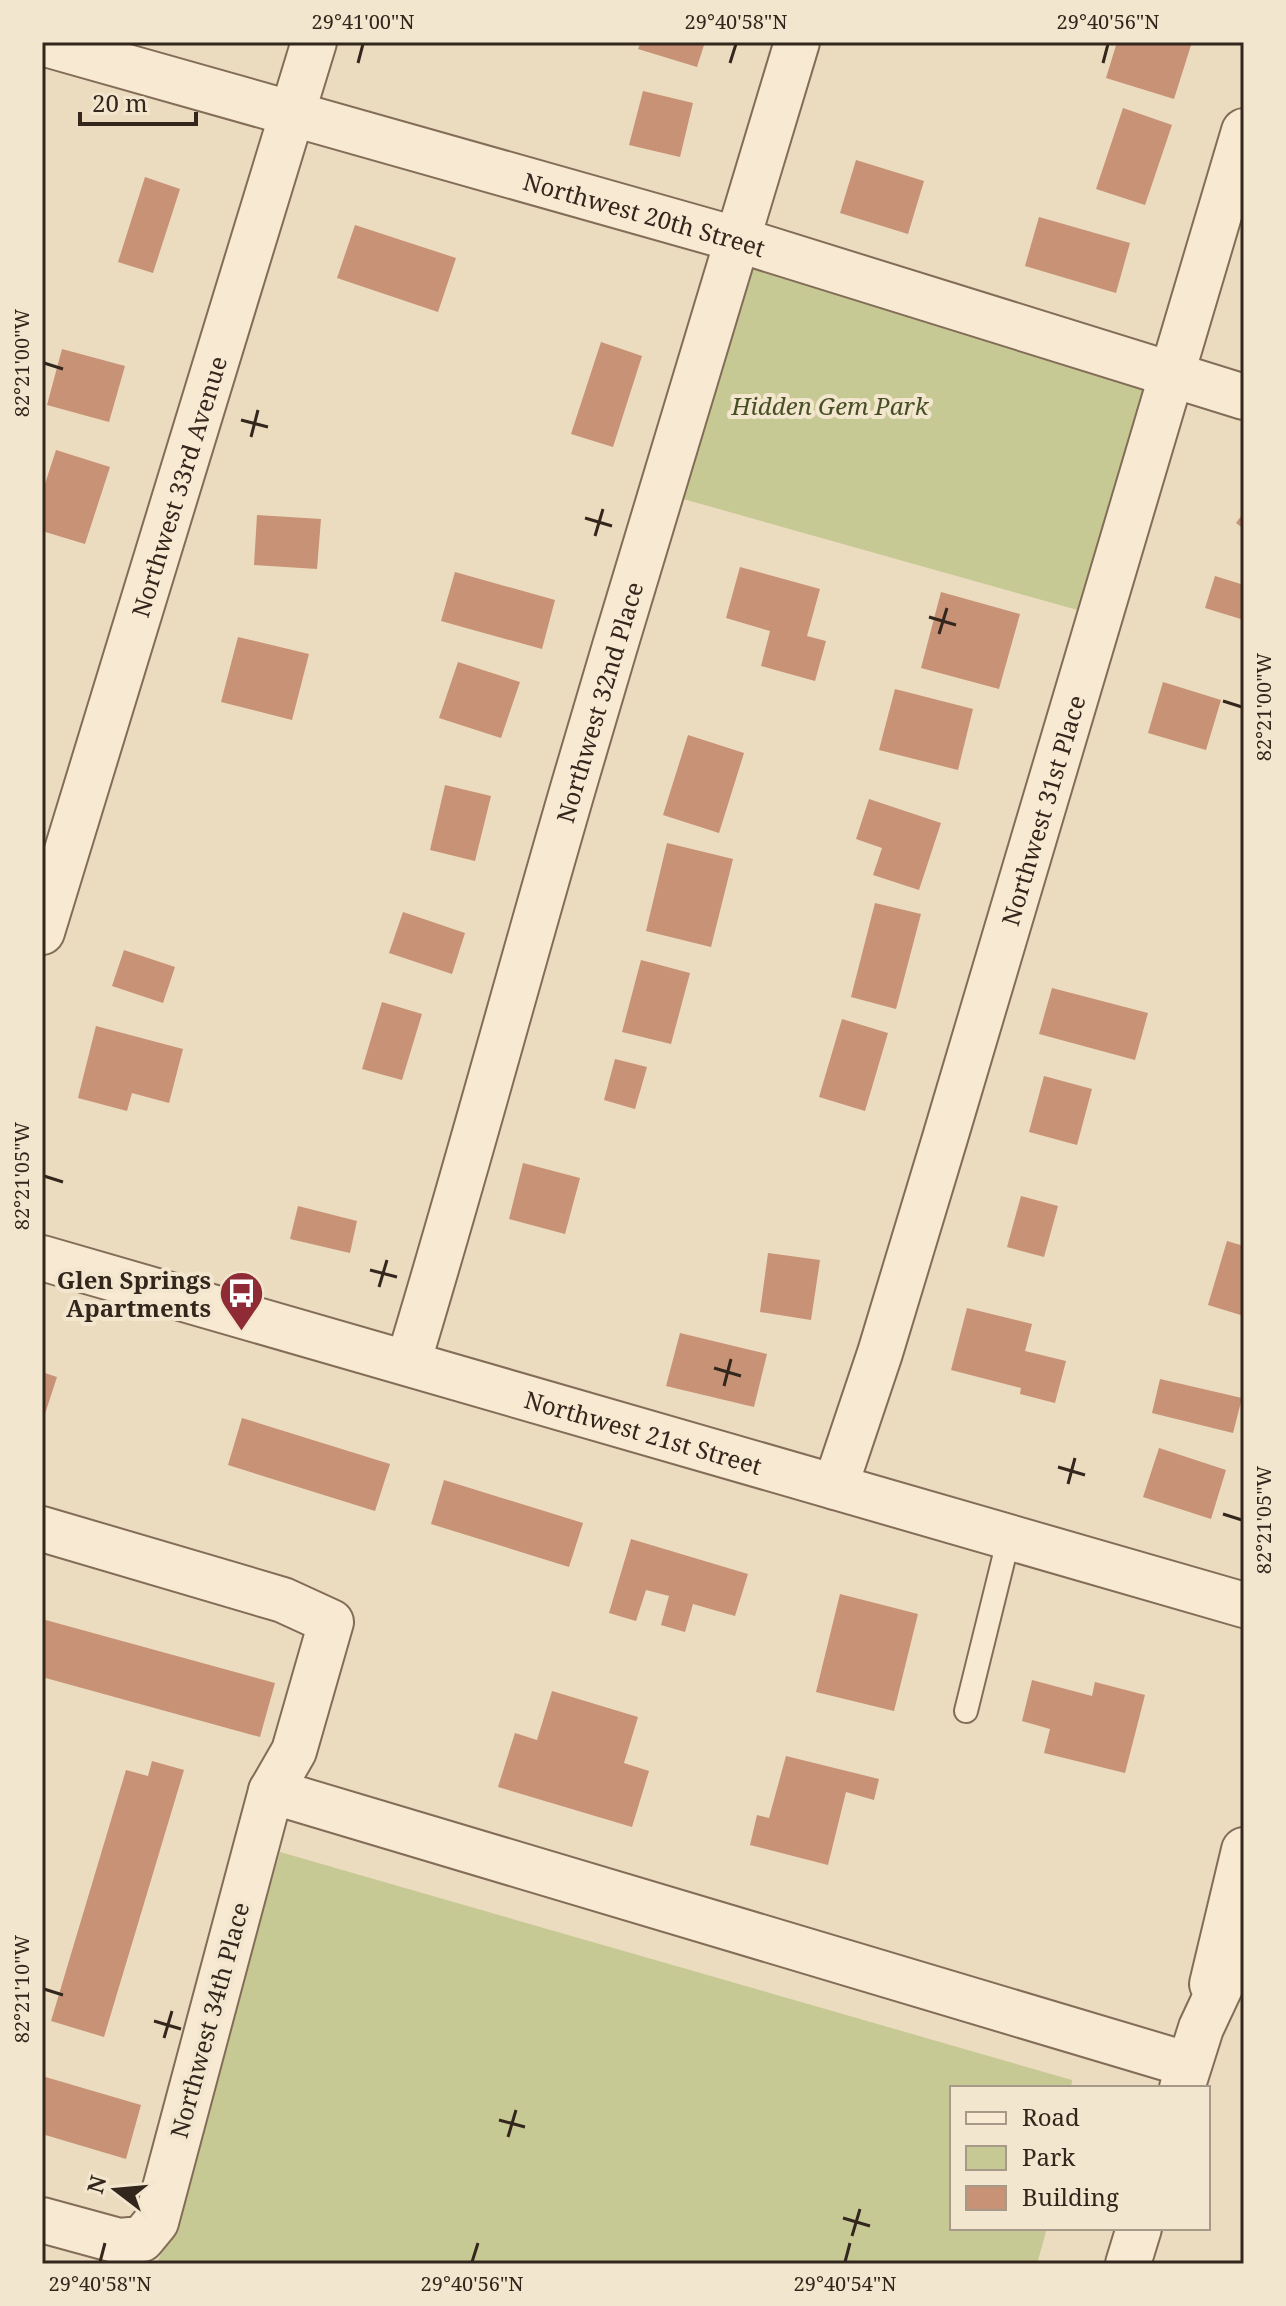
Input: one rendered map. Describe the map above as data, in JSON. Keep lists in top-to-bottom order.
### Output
{
  "streets": {
    "street": [
      "Northwest 20th Street",
      "Northwest 33rd Avenue",
      "Northwest 32nd Place",
      "Northwest 31st Place",
      "Northwest 21st Street",
      "Northwest 34th Place"
    ]
  },
  "crossings": [
    ["Northwest 20th Street", "Northwest 33rd Avenue"],
    ["Northwest 20th Street", "Northwest 32nd Place"],
    ["Northwest 20th Street", "Northwest 31st Place"],
    ["Northwest 32nd Place", "Northwest 21st Street"],
    ["Northwest 31st Place", "Northwest 21st Street"]
  ],
  "parks": ["Hidden Gem Park"],
  "places": {
    "bus stop": ["Glen Springs Apartments"]
  },
  "legend": ["Road", "Park", "Building"],
  "scale_bar": "20 m",
  "north": "left",
  "coordinates": [
    "29°41'00\"N",
    "29°40'58\"N",
    "29°40'56\"N",
    "82°21'00\"W",
    "82°21'05\"W",
    "82°21'10\"W",
    "29°40'54\"N"
  ]
}
